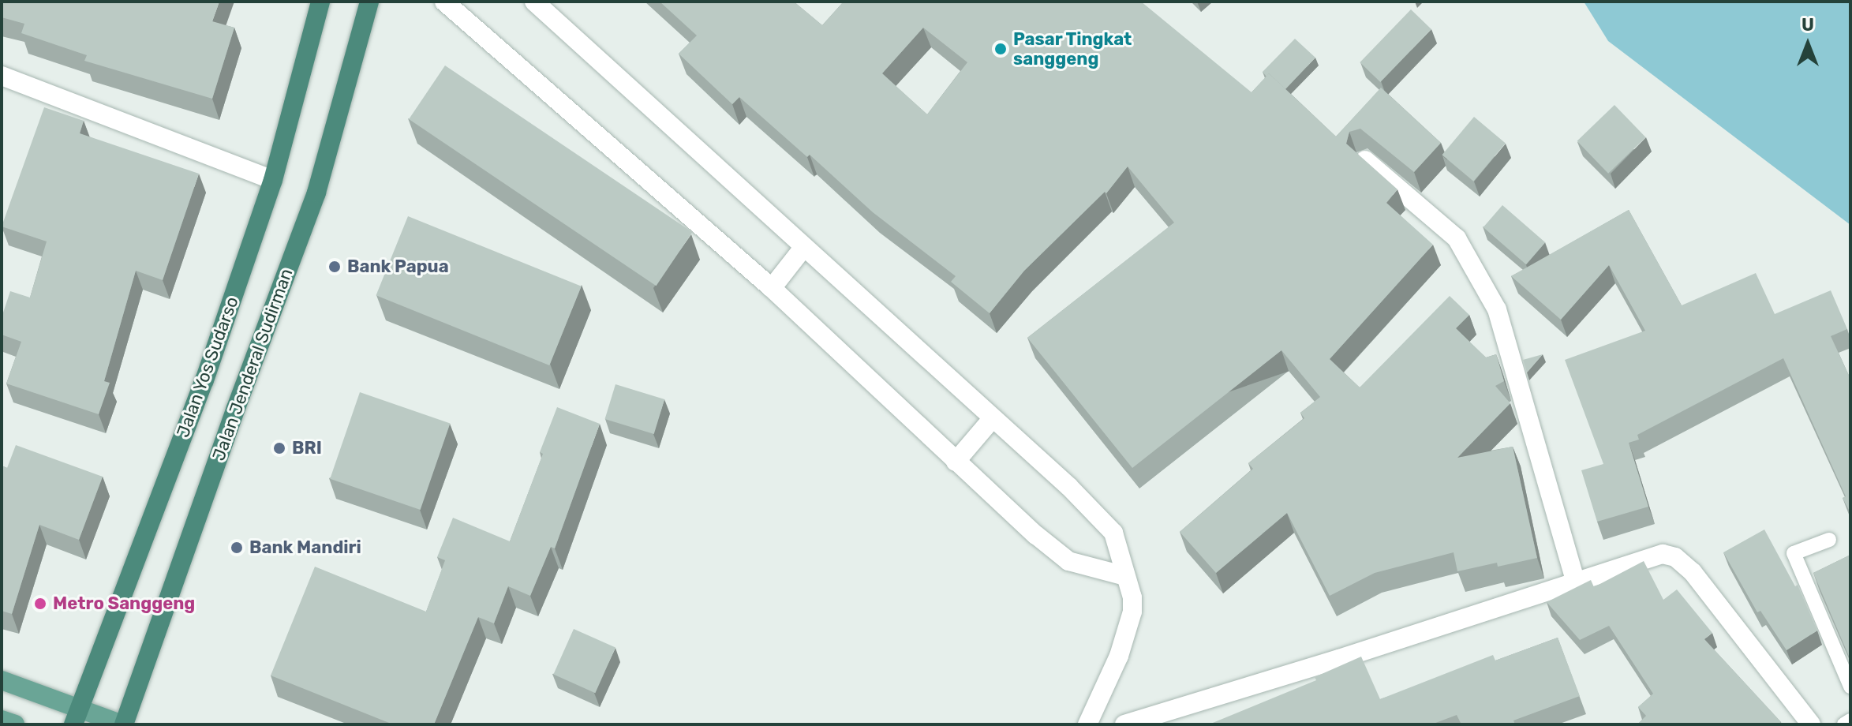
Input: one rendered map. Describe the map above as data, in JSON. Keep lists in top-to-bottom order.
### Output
{
  "streets": {
    "highway": ["Jalan Jenderal Sudirman", "Jalan Yos Sudarso"]
  },
  "places": [
    "Pasar Tingkat sanggeng",
    "Bank Papua",
    "BRI",
    "Bank Mandiri",
    "Metro Sanggeng"
  ],
  "north": "top"
}
